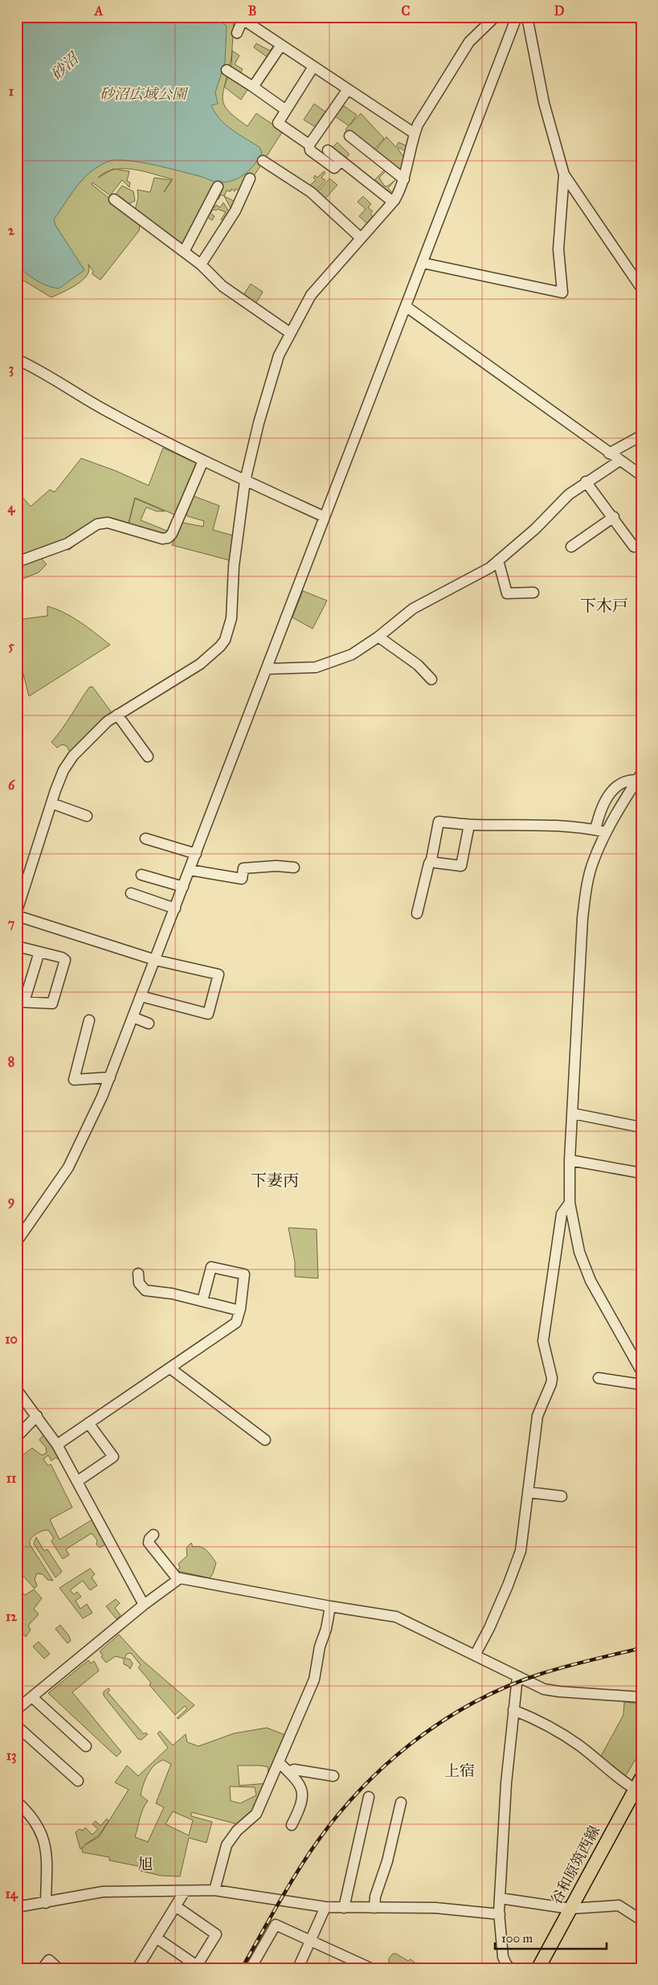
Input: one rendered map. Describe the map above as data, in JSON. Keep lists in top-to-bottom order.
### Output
{
  "streets": {
    "main road": ["谷和原筑西線"]
  },
  "districts": [
    "下木戸",
    "下妻丙",
    "上宿",
    "旭"
  ],
  "water": ["砂沼"],
  "parks": ["砂沼広域公園"],
  "scale_bar": "100 m",
  "grid": {
    "columns": [
      "A",
      "B",
      "C",
      "D"
    ],
    "rows": [
      "1",
      "2",
      "3",
      "4",
      "5",
      "6",
      "7",
      "8",
      "9",
      "10",
      "11",
      "12",
      "13",
      "14"
    ]
  }
}
